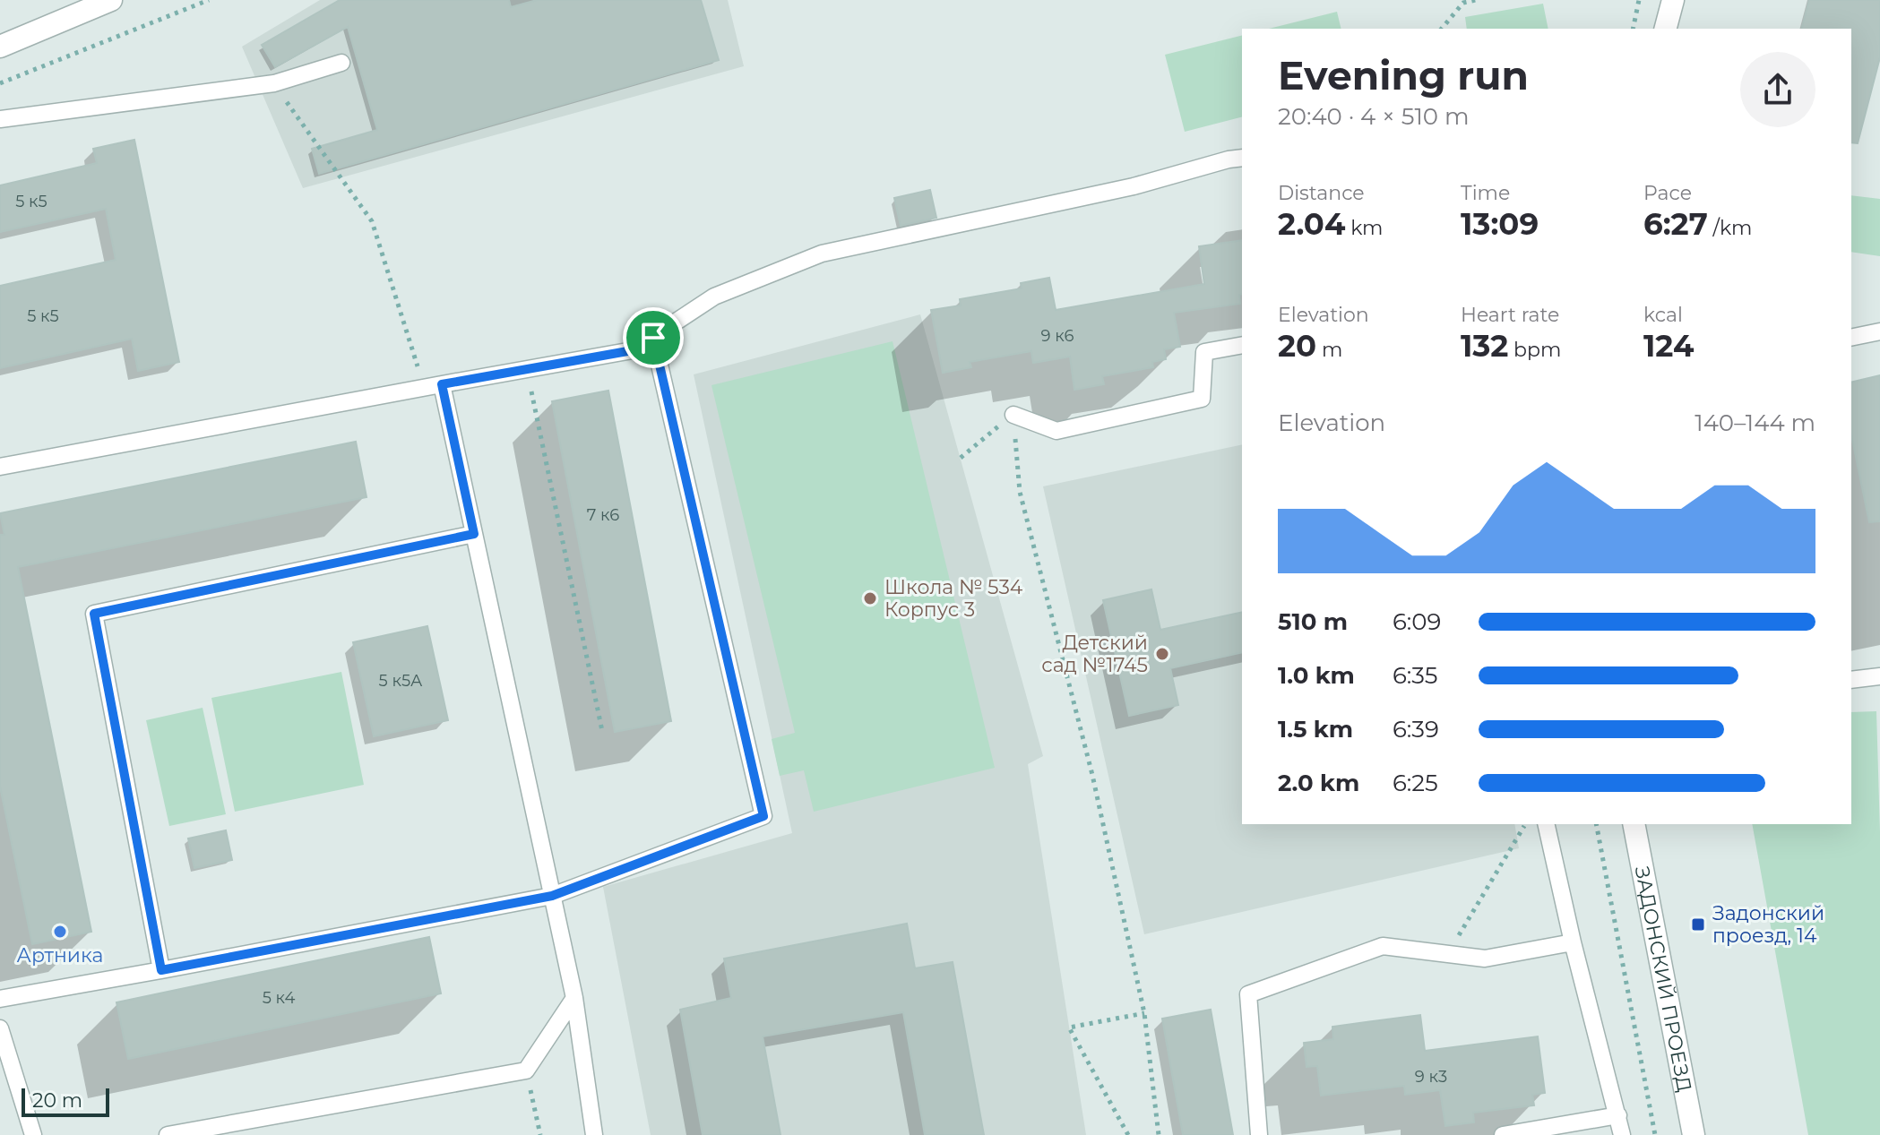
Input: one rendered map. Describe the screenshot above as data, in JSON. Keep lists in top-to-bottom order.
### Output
{
  "streets": {
    "street": ["ЗАДОНСКИЙ ПРОЕЗД"]
  },
  "places": {
    "other": ["Школа № 534 Корпус 3", "Детский сад №1745", "Артника"],
    "transit": ["Задонский проезд, 14"]
  },
  "house_numbers": [
    "5 к5",
    "5 к5",
    "9 к6",
    "7 к6",
    "5 к5А",
    "5 к4",
    "9 к3"
  ],
  "scale_bar": "20 m",
  "page": {
    "heading": ["Evening run", "20:40 · 4 × 510 m"],
    "stats": [
      ["Distance", "2.04 km"],
      ["Time", "13:09"],
      ["Pace", "6:27 /km"],
      ["Elevation", "20 m"],
      ["Heart rate", "132 bpm"],
      ["kcal", "124"]
    ],
    "chart": ["Elevation", "140–144 m"],
    "list": [
      {
        "name": "510 m",
        "note": "6:09"
      },
      {
        "name": "1.0 km",
        "note": "6:35"
      },
      {
        "name": "1.5 km",
        "note": "6:39"
      },
      {
        "name": "2.0 km",
        "note": "6:25"
      }
    ],
    "scale": "20 m"
  }
}
